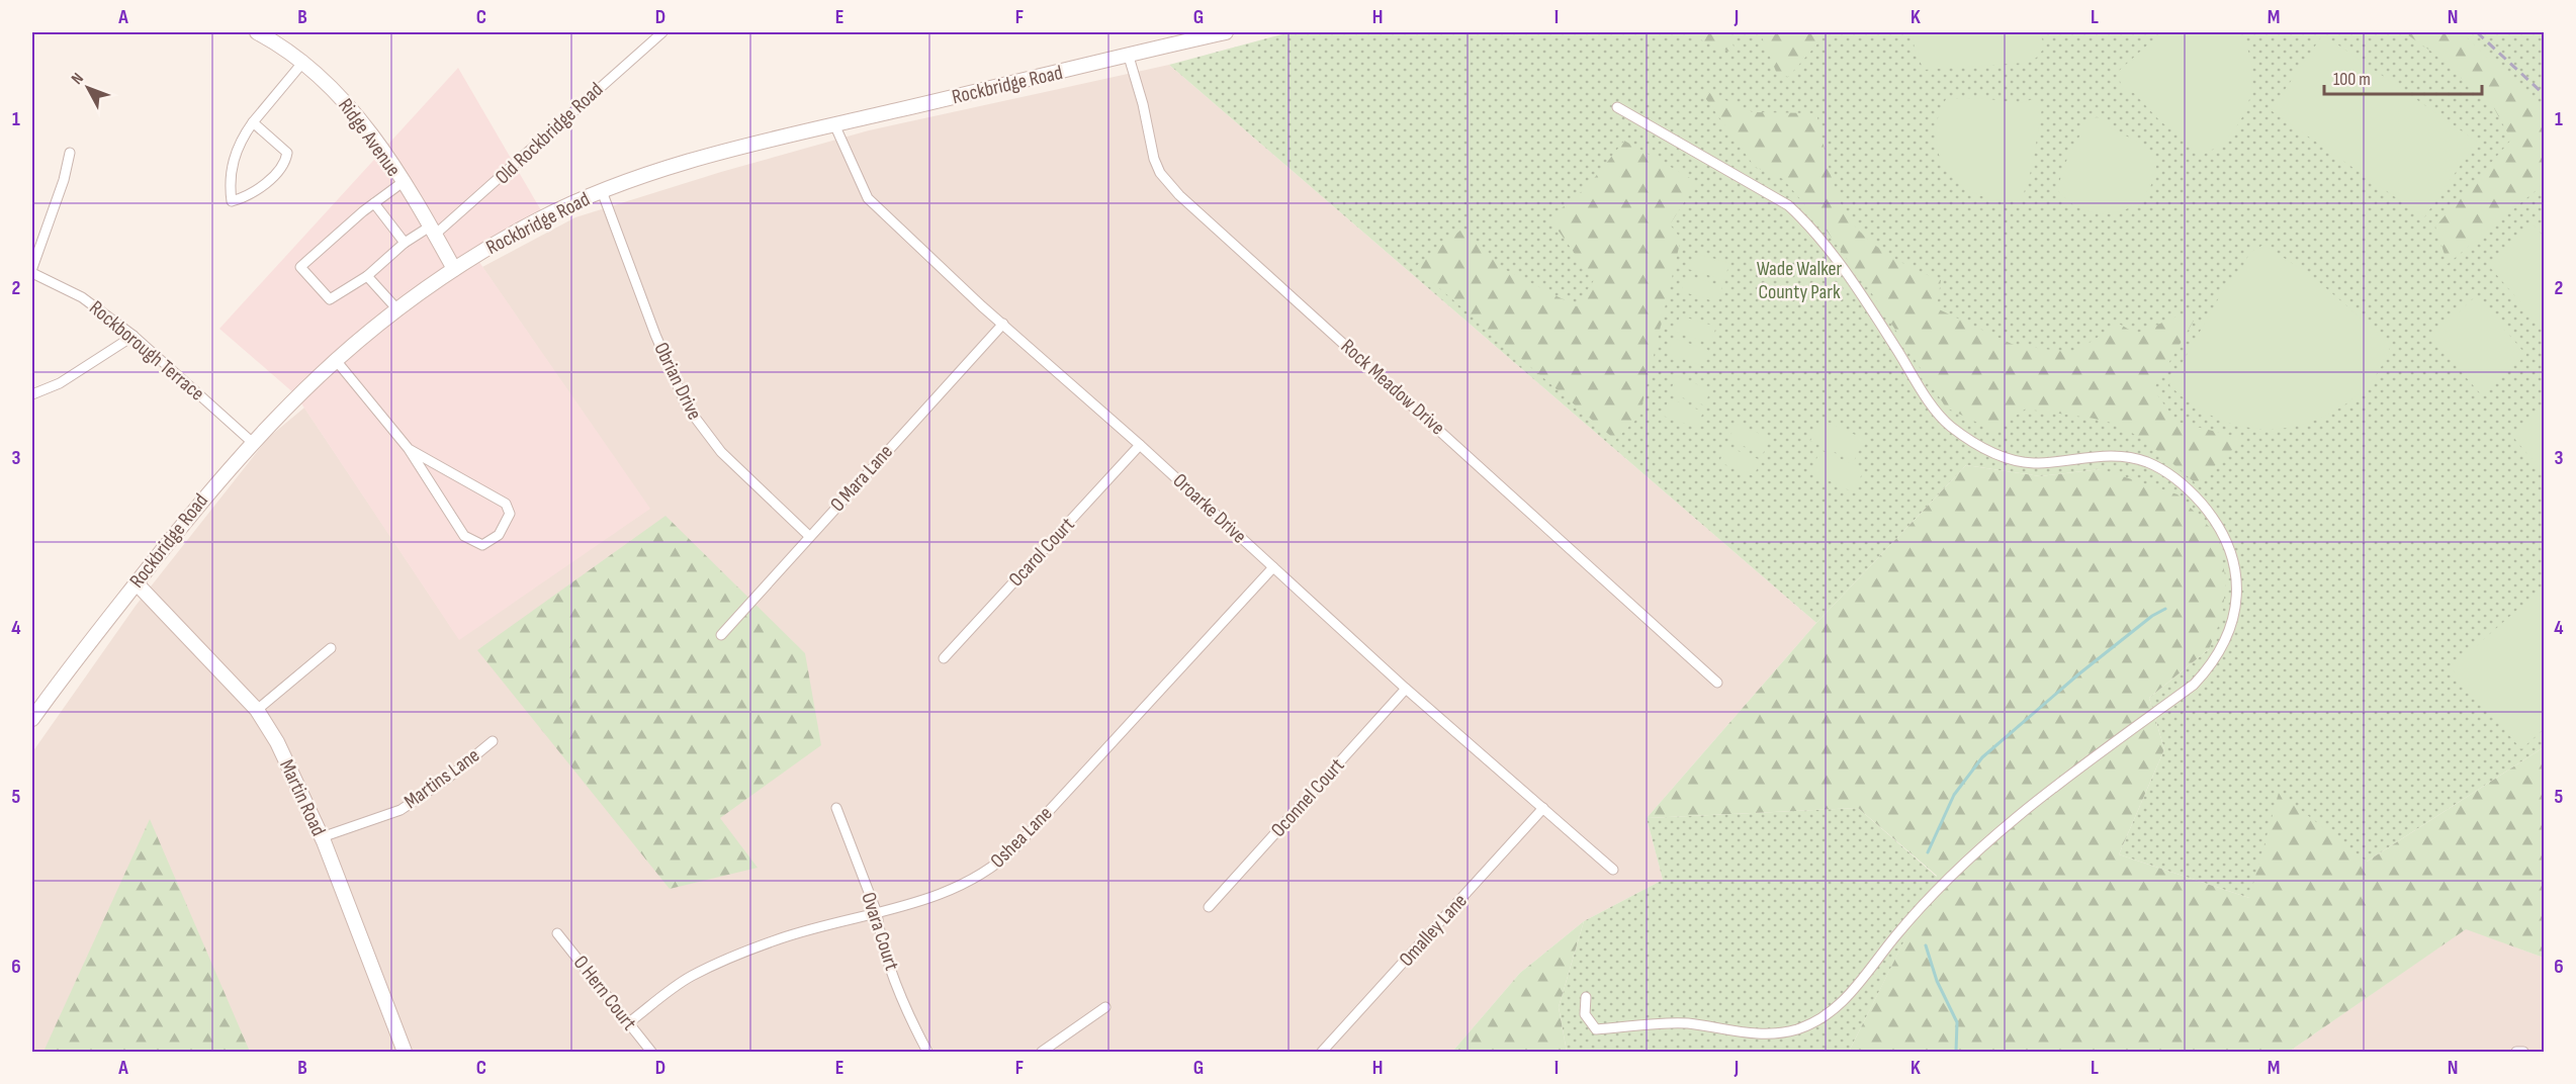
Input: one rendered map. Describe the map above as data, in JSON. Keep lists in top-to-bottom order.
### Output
{
  "streets": {
    "main road": ["Rockbridge Road", "Ridge Avenue", "Martin Road"],
    "street": [
      "Old Rockbridge Road",
      "Rockborough Terrace",
      "Obrian Drive",
      "Rock Meadow Drive",
      "O Mara Lane",
      "Oroarke Drive",
      "Ocarol Court",
      "Martins Lane",
      "Oconnel Court",
      "Oshea Lane",
      "Omalley Lane",
      "Ovara Court",
      "O Hern Court"
    ]
  },
  "crossings": [
    ["Rockbridge Road", "Ridge Avenue"],
    ["Rockbridge Road", "Rockborough Terrace"],
    ["Rockbridge Road", "Obrian Drive"],
    ["Rockbridge Road", "Rock Meadow Drive"],
    ["Rockbridge Road", "Oroarke Drive"],
    ["Rockbridge Road", "Martin Road"],
    ["Old Rockbridge Road", "Ridge Avenue"],
    ["Obrian Drive", "O Mara Lane"],
    ["O Mara Lane", "Oroarke Drive"],
    ["Oroarke Drive", "Ocarol Court"],
    ["Oroarke Drive", "Oconnel Court"],
    ["Oroarke Drive", "Oshea Lane"],
    ["Oroarke Drive", "Omalley Lane"],
    ["Martins Lane", "Martin Road"],
    ["Oshea Lane", "Ovara Court"],
    ["Oshea Lane", "O Hern Court"]
  ],
  "parks": ["Wade Walker County Park"],
  "scale_bar": "100 m",
  "north": "top left",
  "grid": {
    "columns": [
      "A",
      "B",
      "C",
      "D",
      "E",
      "F",
      "G",
      "H",
      "I",
      "J",
      "K",
      "L",
      "M",
      "N"
    ],
    "rows": [
      "1",
      "2",
      "3",
      "4",
      "5",
      "6"
    ]
  }
}
